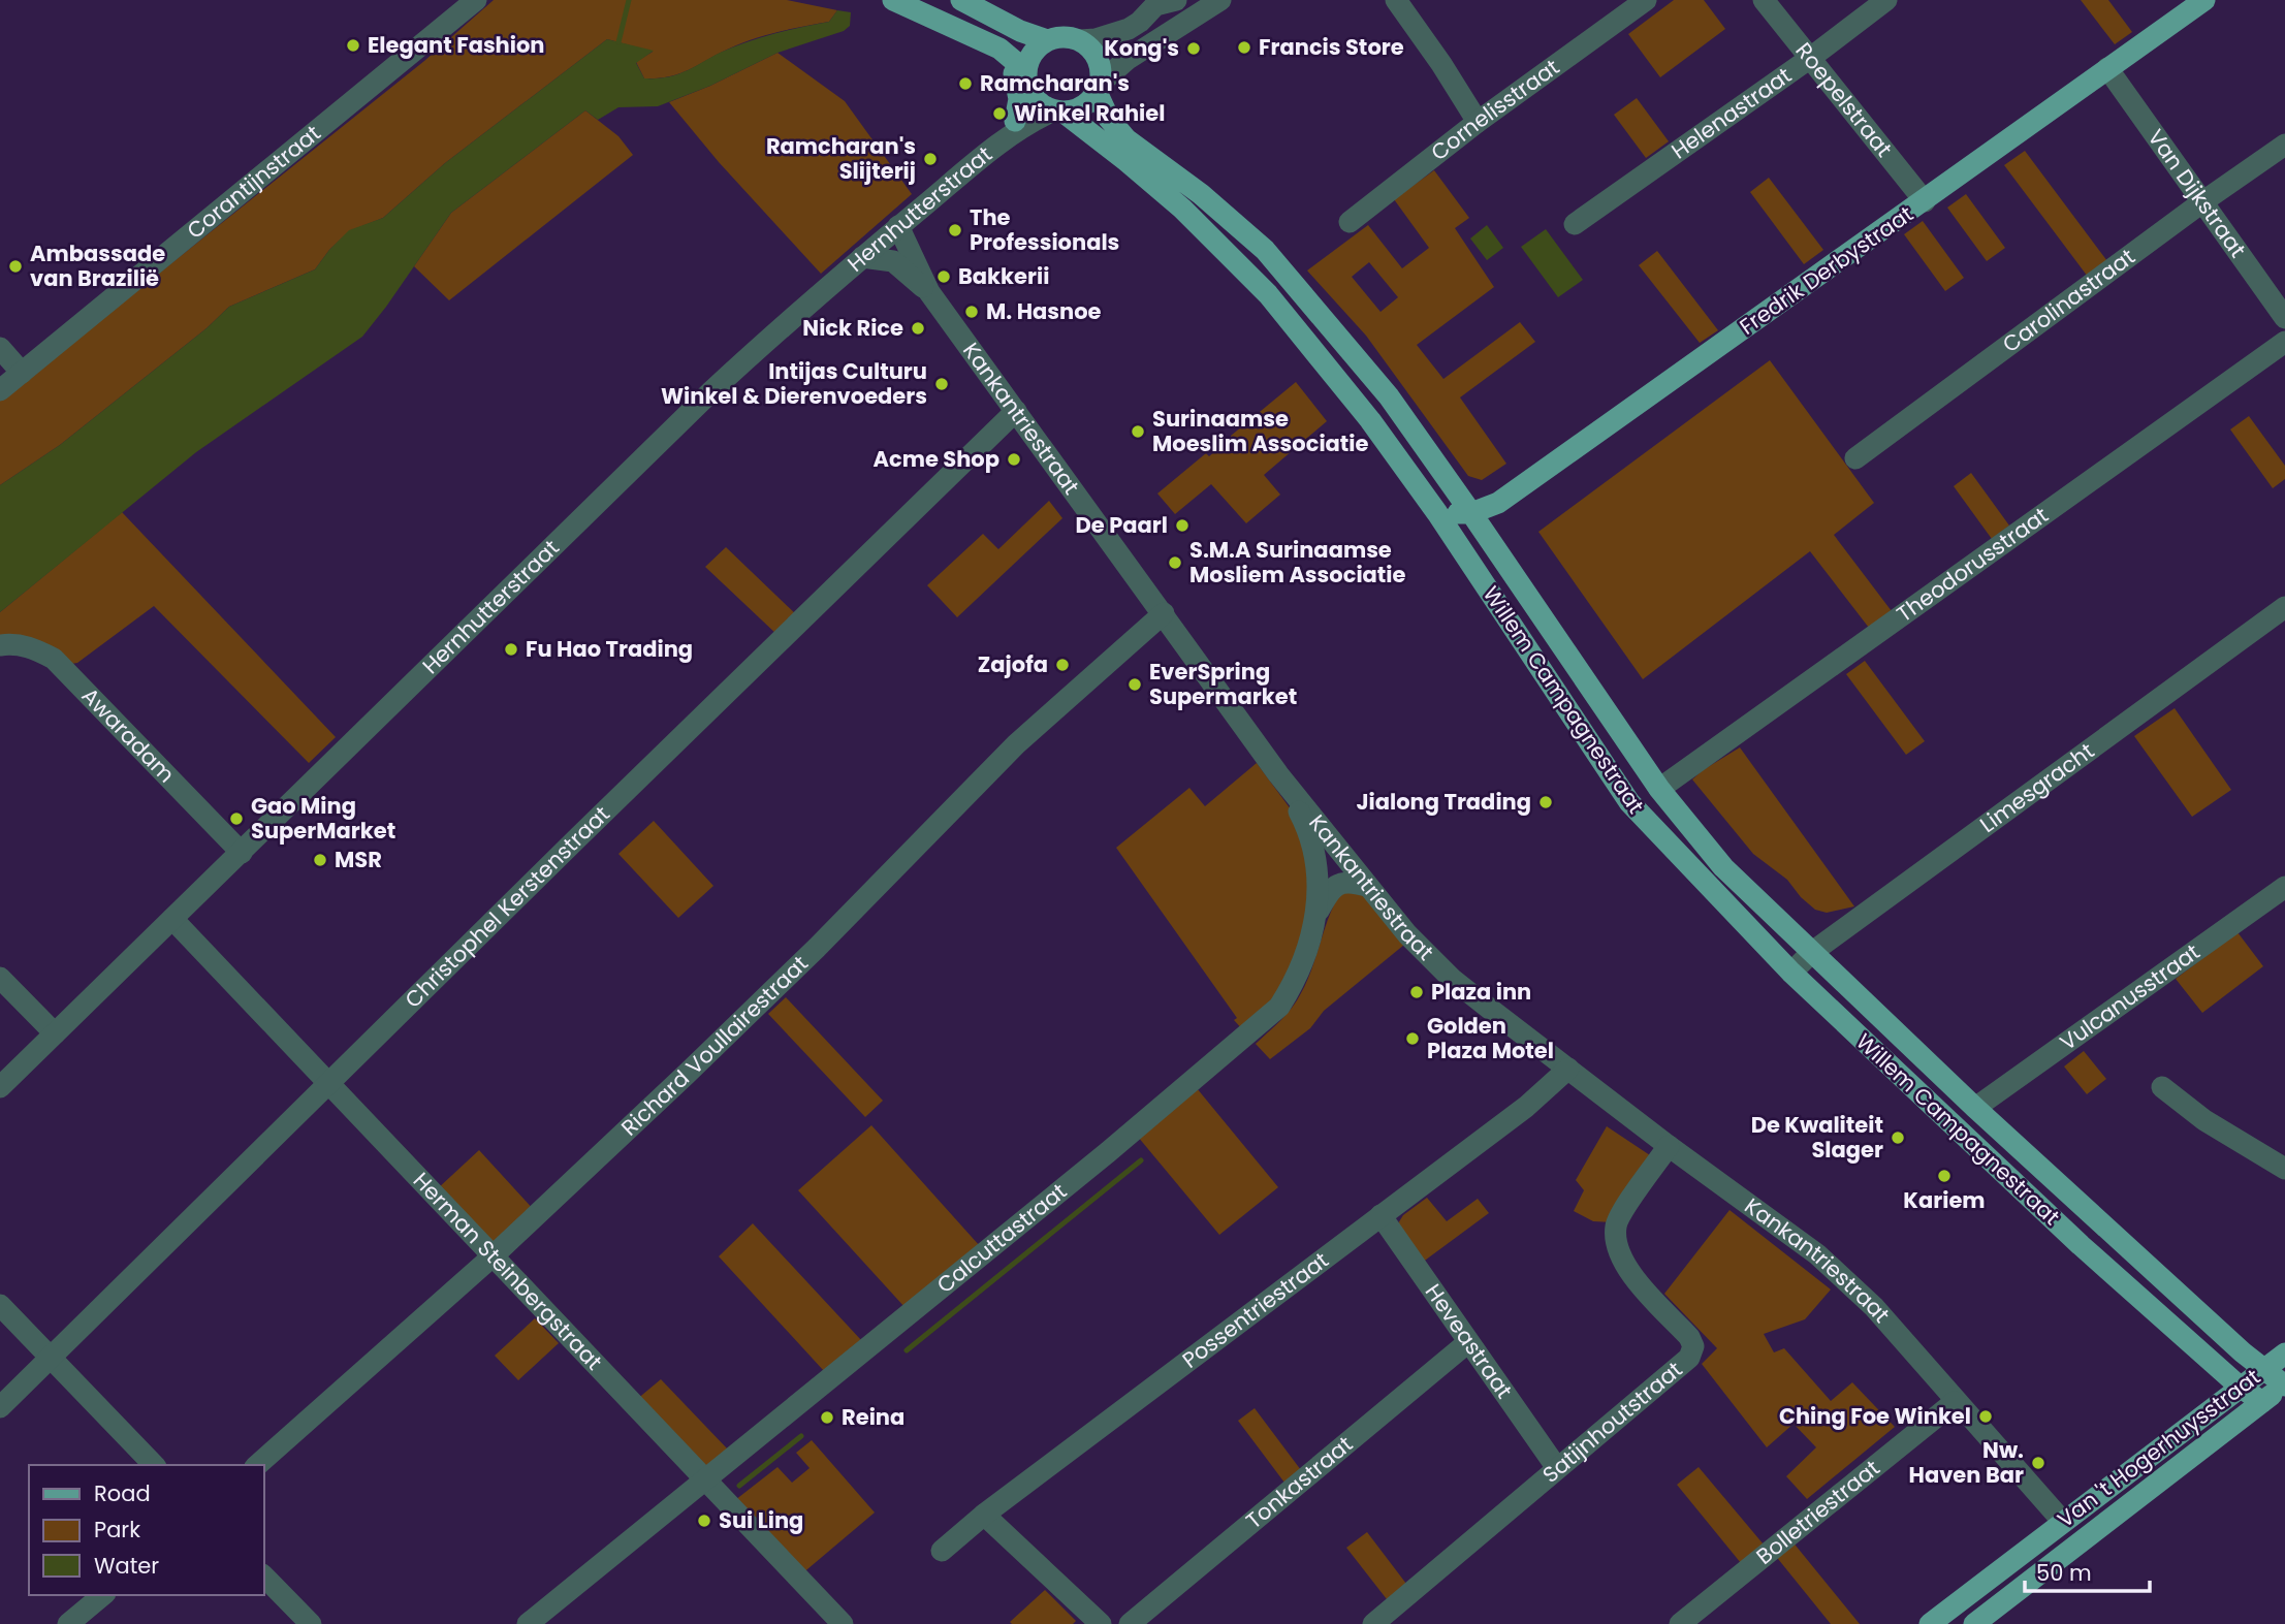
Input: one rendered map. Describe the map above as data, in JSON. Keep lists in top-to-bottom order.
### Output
{
  "streets": {
    "main road": ["Fredrik Derbystraat", "Willem Campagnestraat", "Van 't Hogerhuysstraat"],
    "street": [
      "Roepelstraat",
      "Cornelisstraat",
      "Helenastraat",
      "Corantijnstraat",
      "Van Dijkstraat",
      "Hernhutterstraat",
      "Carolinastraat",
      "Kankantriestraat",
      "Theodorusstraat",
      "Awaradam",
      "Limesgracht",
      "Christophel Kerstenstraat",
      "Vulcanusstraat",
      "Richard Voullairestraat",
      "Calcuttastraat",
      "Herman Steinbergstraat",
      "Possentriestraat",
      "Heveastraat",
      "Satijnhoutstraat",
      "Tonkastraat",
      "Bolletriestraat"
    ]
  },
  "crossings": [
    ["Roepelstraat", "Helenastraat"],
    ["Roepelstraat", "Fredrik Derbystraat"],
    ["Van Dijkstraat", "Fredrik Derbystraat"],
    ["Van Dijkstraat", "Carolinastraat"],
    ["Hernhutterstraat", "Kankantriestraat"],
    ["Hernhutterstraat", "Willem Campagnestraat"],
    ["Hernhutterstraat", "Awaradam"],
    ["Hernhutterstraat", "Herman Steinbergstraat"],
    ["Fredrik Derbystraat", "Willem Campagnestraat"],
    ["Kankantriestraat", "Christophel Kerstenstraat"],
    ["Kankantriestraat", "Richard Voullairestraat"],
    ["Kankantriestraat", "Calcuttastraat"],
    ["Kankantriestraat", "Possentriestraat"],
    ["Kankantriestraat", "Satijnhoutstraat"],
    ["Kankantriestraat", "Van 't Hogerhuysstraat"],
    ["Kankantriestraat", "Bolletriestraat"],
    ["Theodorusstraat", "Willem Campagnestraat"],
    ["Willem Campagnestraat", "Limesgracht"],
    ["Willem Campagnestraat", "Vulcanusstraat"],
    ["Willem Campagnestraat", "Van 't Hogerhuysstraat"],
    ["Christophel Kerstenstraat", "Herman Steinbergstraat"],
    ["Richard Voullairestraat", "Herman Steinbergstraat"],
    ["Calcuttastraat", "Herman Steinbergstraat"],
    ["Possentriestraat", "Heveastraat"],
    ["Heveastraat", "Satijnhoutstraat"],
    ["Heveastraat", "Tonkastraat"]
  ],
  "places": [
    "Elegant Fashion",
    "Francis Store",
    "Kong's",
    "Ramcharan's",
    "Winkel Rahiel",
    "Ramcharan's Slijterij",
    "The Professionals",
    "Ambassade van Brazilië",
    "Bakkerii",
    "M. Hasnoe",
    "Nick Rice",
    "Intijas Culturu Winkel & Dierenvoeders",
    "Surinaamse Moeslim Associatie",
    "Acme Shop",
    "De Paarl",
    "S.M.A Surinaamse Mosliem Associatie",
    "Fu Hao Trading",
    "Zajofa",
    "EverSpring Supermarket",
    "Jialong Trading",
    "Gao Ming SuperMarket",
    "MSR",
    "Plaza inn",
    "Golden Plaza Motel",
    "De Kwaliteit Slager",
    "Kariem",
    "Ching Foe Winkel",
    "Reina",
    "Nw. Haven Bar",
    "Sui Ling"
  ],
  "legend": ["Road", "Park", "Water"],
  "scale_bar": "50 m"
}
